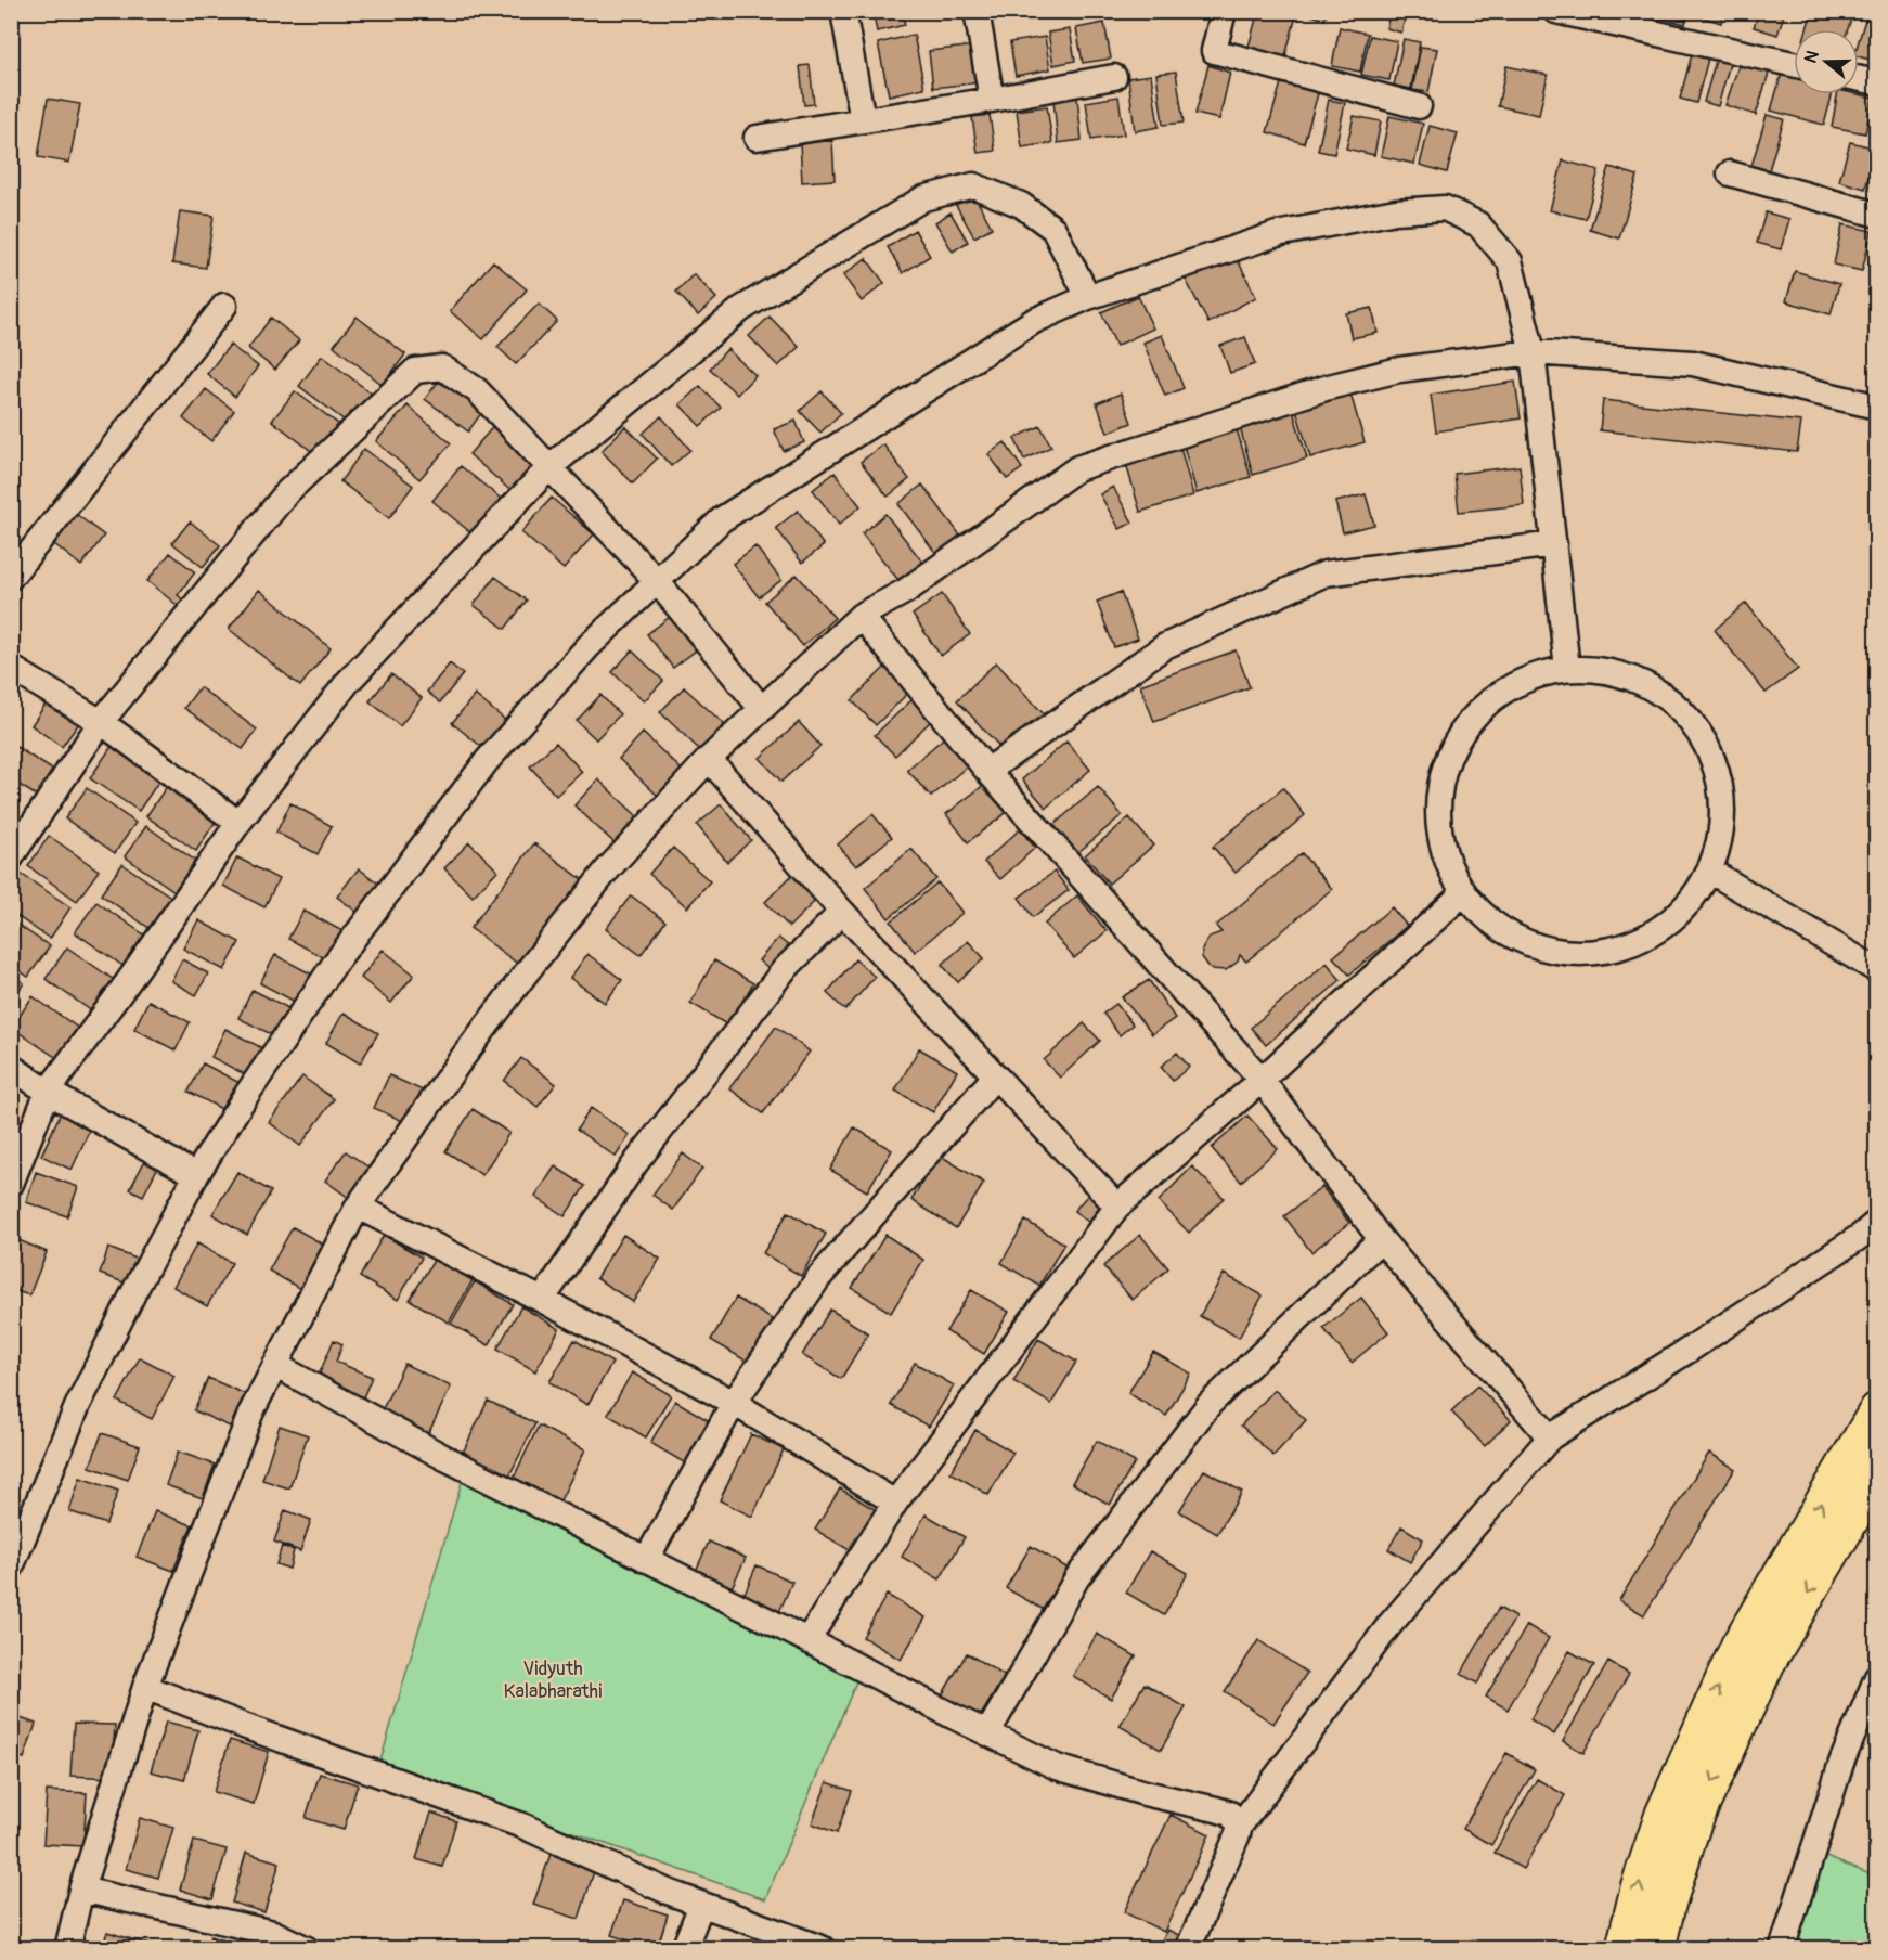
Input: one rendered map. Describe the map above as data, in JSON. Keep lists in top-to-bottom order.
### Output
{
  "parks": ["Vidyuth Kalabharathi"],
  "north": "left"
}
